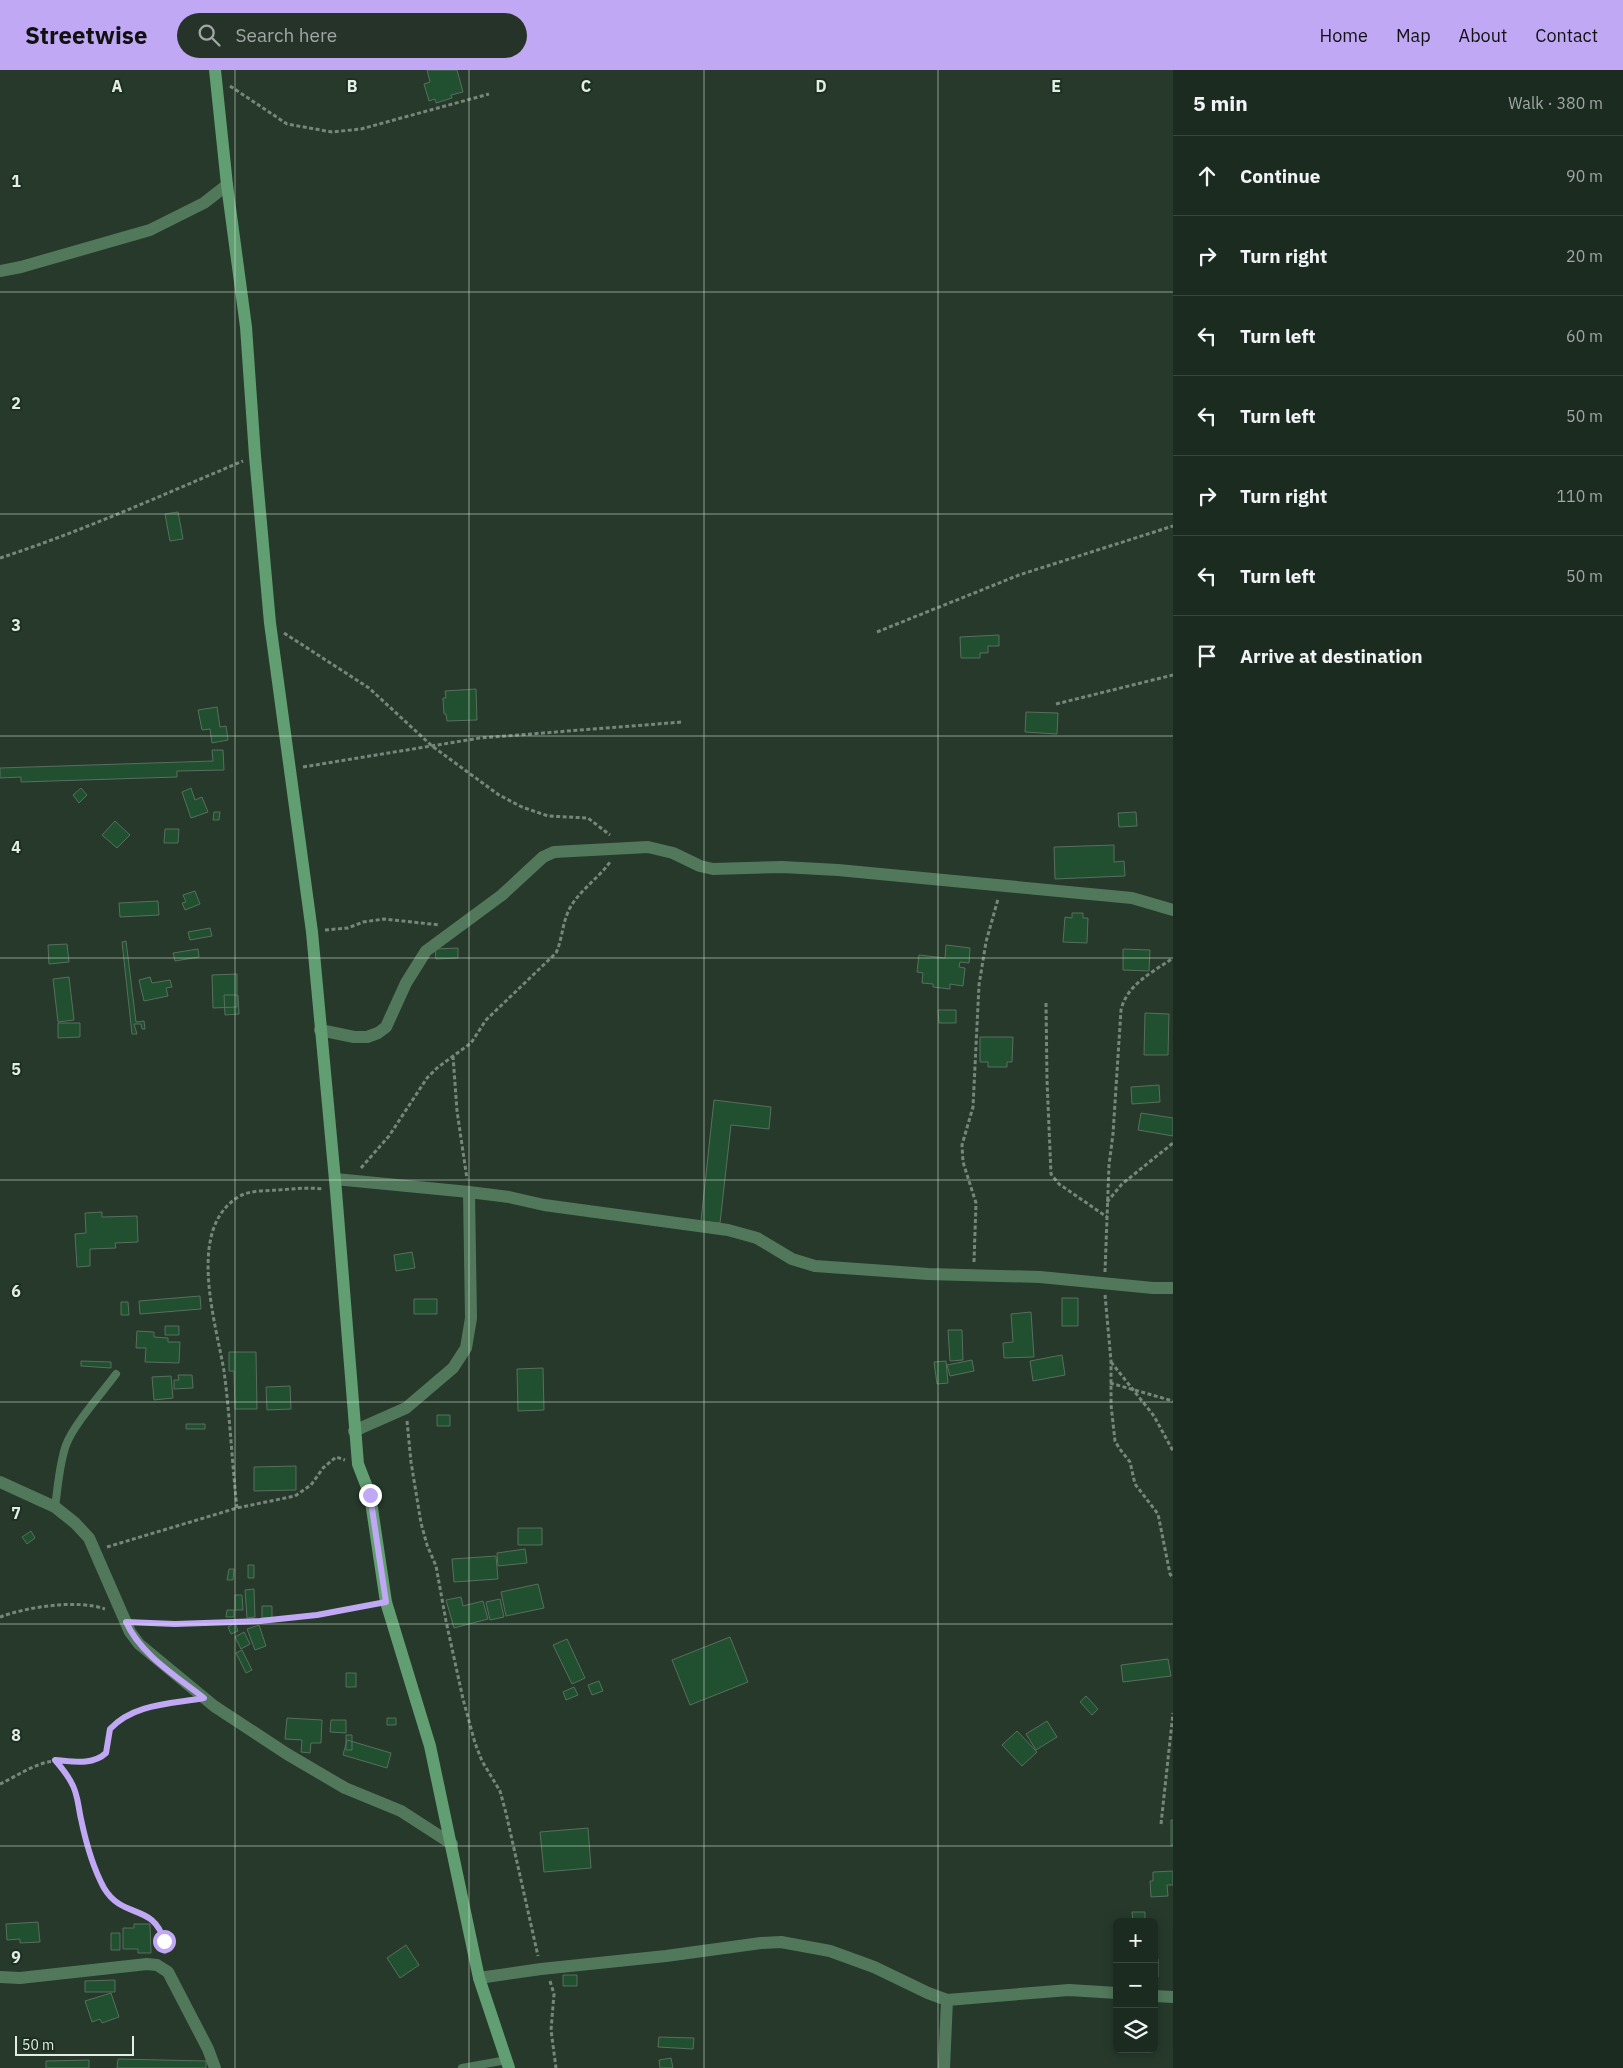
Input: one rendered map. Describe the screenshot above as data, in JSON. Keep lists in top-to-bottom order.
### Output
{
  "scale_bar": "50 m",
  "page": {
    "header": "Streetwise",
    "search": "Search here",
    "nav": [
      "Home",
      "Map",
      "About",
      "Contact"
    ],
    "heading": ["5 min", "Walk · 380 m"],
    "list": [
      ["Continue", "90 m"],
      ["Turn right", "20 m"],
      ["Turn left", "60 m"],
      ["Turn left", "50 m"],
      ["Turn right", "110 m"],
      ["Turn left", "50 m"],
      "Arrive at destination"
    ],
    "map_buttons": ["+", "−"],
    "scale": "50 m"
  },
  "grid": {
    "columns": [
      "A",
      "B",
      "C",
      "D",
      "E"
    ],
    "rows": [
      "1",
      "2",
      "3",
      "4",
      "5",
      "6",
      "7",
      "8",
      "9"
    ]
  }
}
